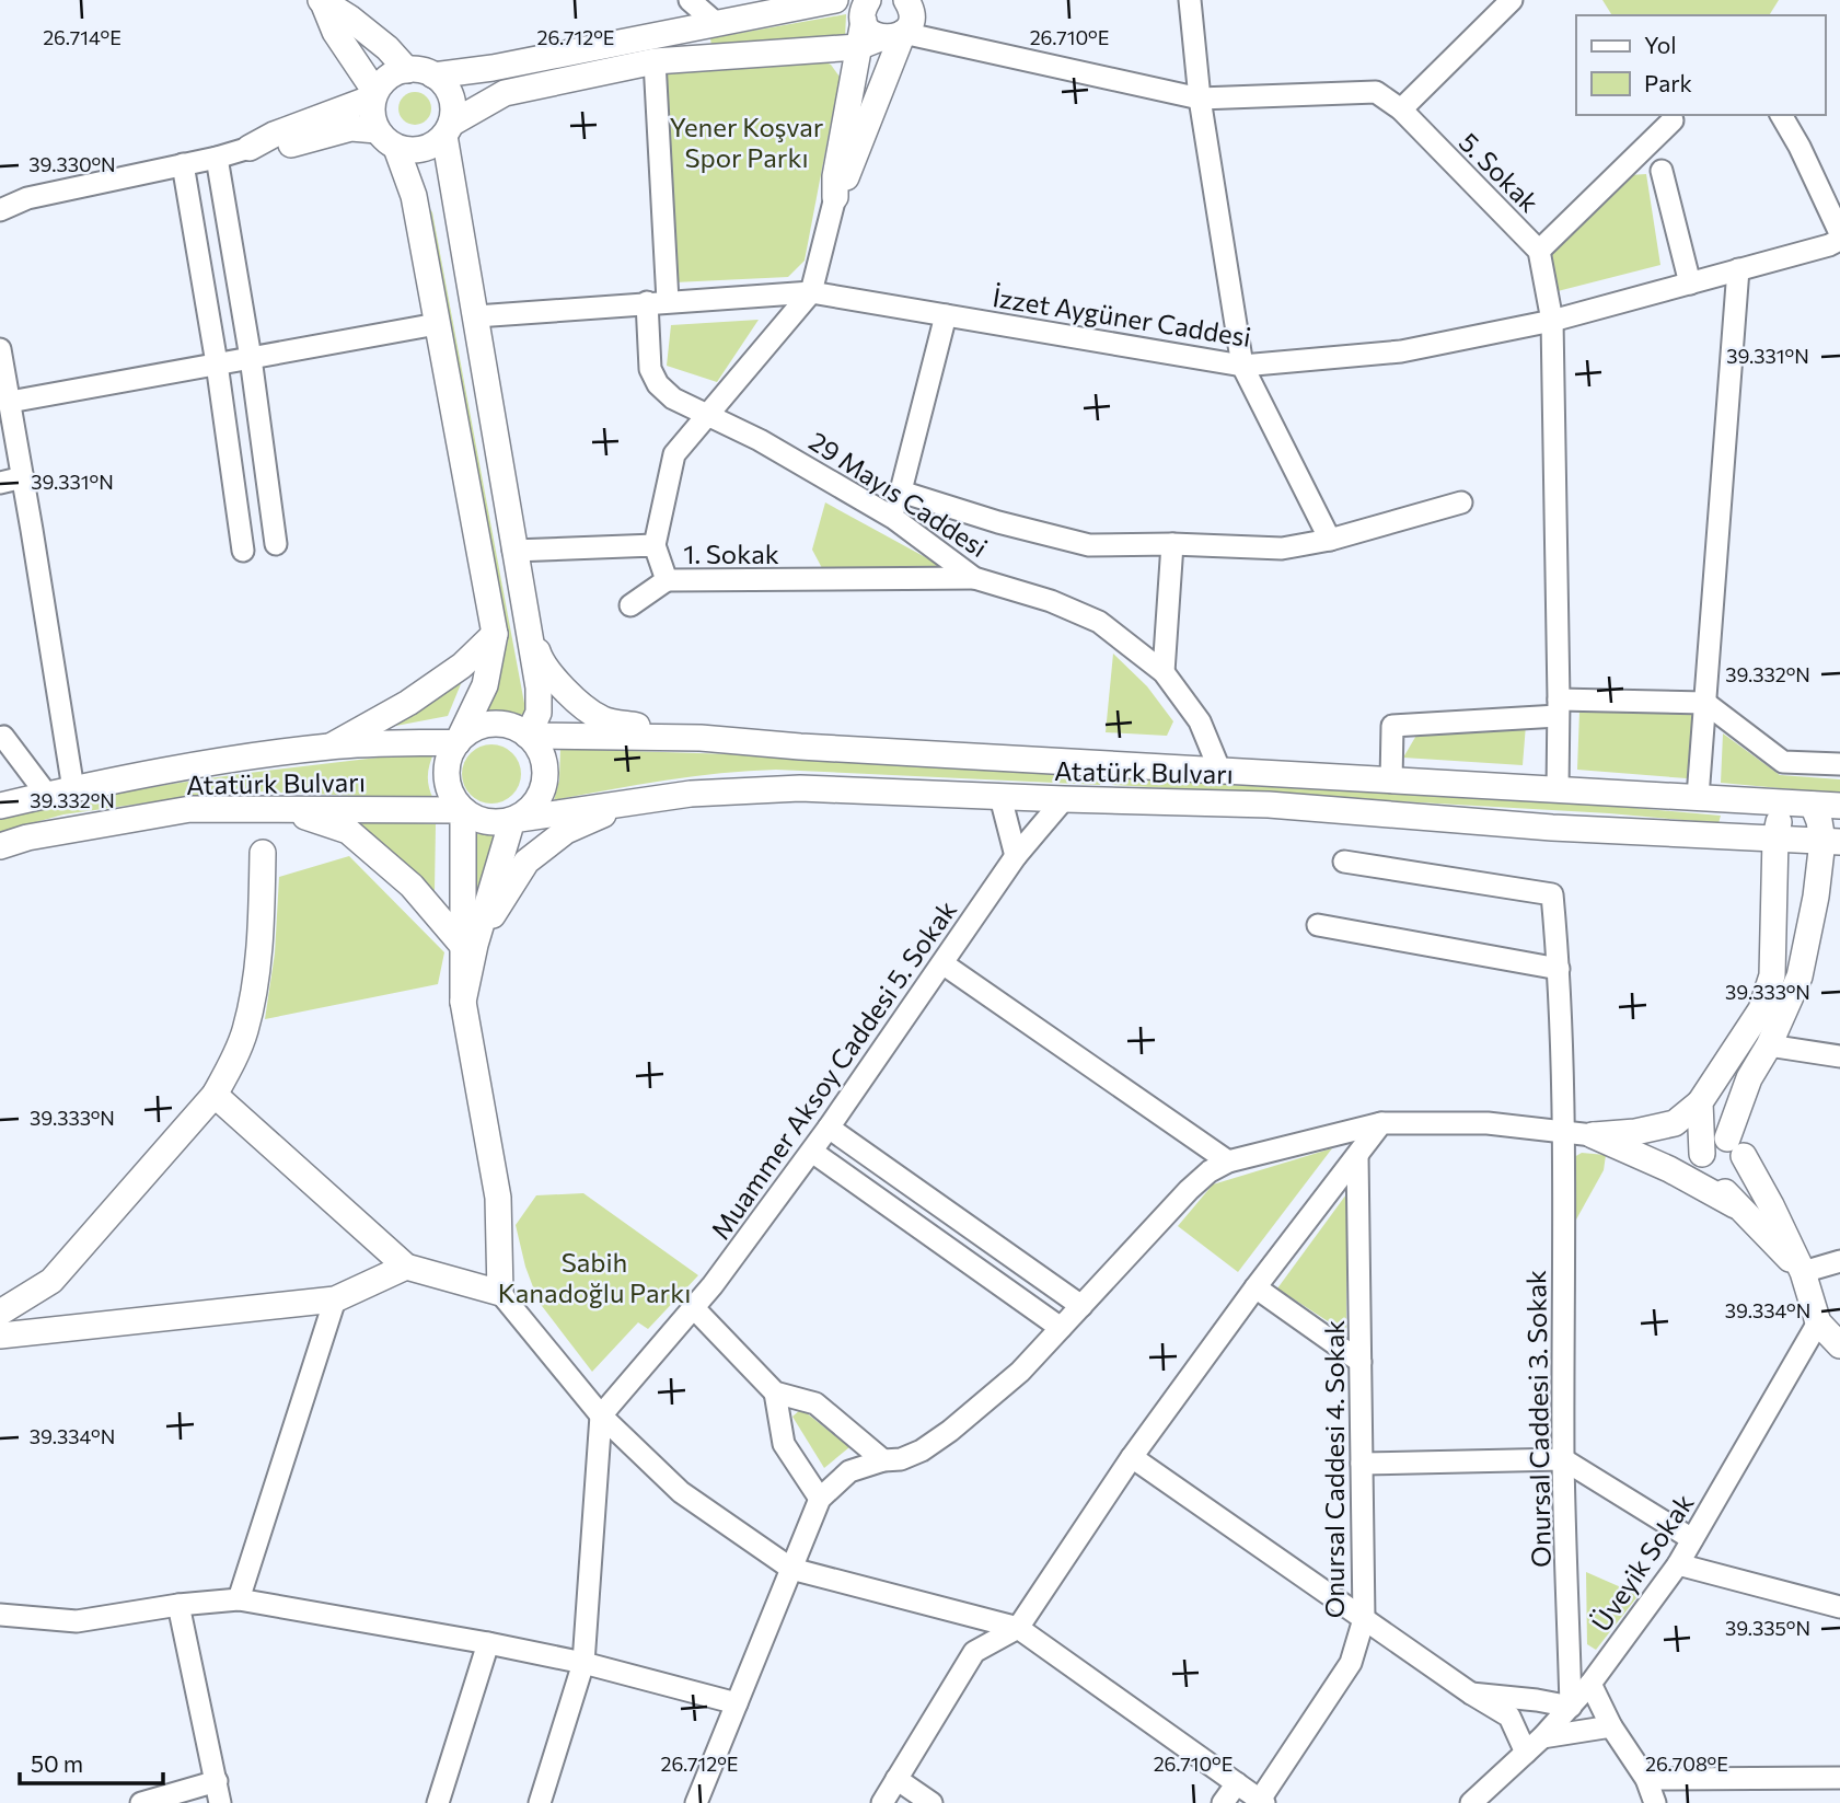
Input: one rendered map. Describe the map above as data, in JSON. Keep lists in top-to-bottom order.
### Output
{
  "streets": {
    "main road": ["Atatürk Bulvarı"],
    "street": [
      "5. Sokak",
      "İzzet Aygüner Caddesi",
      "29 Mayıs Caddesi",
      "1. Sokak",
      "Muammer Aksoy Caddesi 5. Sokak",
      "Onursal Caddesi 3. Sokak",
      "Onursal Caddesi 4. Sokak",
      "Üveyik Sokak"
    ]
  },
  "crossings": [
    ["5. Sokak", "İzzet Aygüner Caddesi"],
    ["5. Sokak", "Atatürk Bulvarı"],
    ["İzzet Aygüner Caddesi", "29 Mayıs Caddesi"],
    ["29 Mayıs Caddesi", "1. Sokak"],
    ["29 Mayıs Caddesi", "Atatürk Bulvarı"],
    ["Atatürk Bulvarı", "Muammer Aksoy Caddesi 5. Sokak"],
    ["Onursal Caddesi 3. Sokak", "Üveyik Sokak"]
  ],
  "parks": ["Yener Koşvar Spor Parkı", "Sabih Kanadoğlu Parkı"],
  "legend": ["Yol", "Park"],
  "scale_bar": "50 m",
  "coordinates": [
    "26.714°E",
    "26.712°E",
    "26.710°E",
    "39.330°N",
    "39.331°N",
    "39.332°N",
    "39.333°N",
    "39.334°N",
    "39.335°N",
    "26.708°E"
  ]
}
